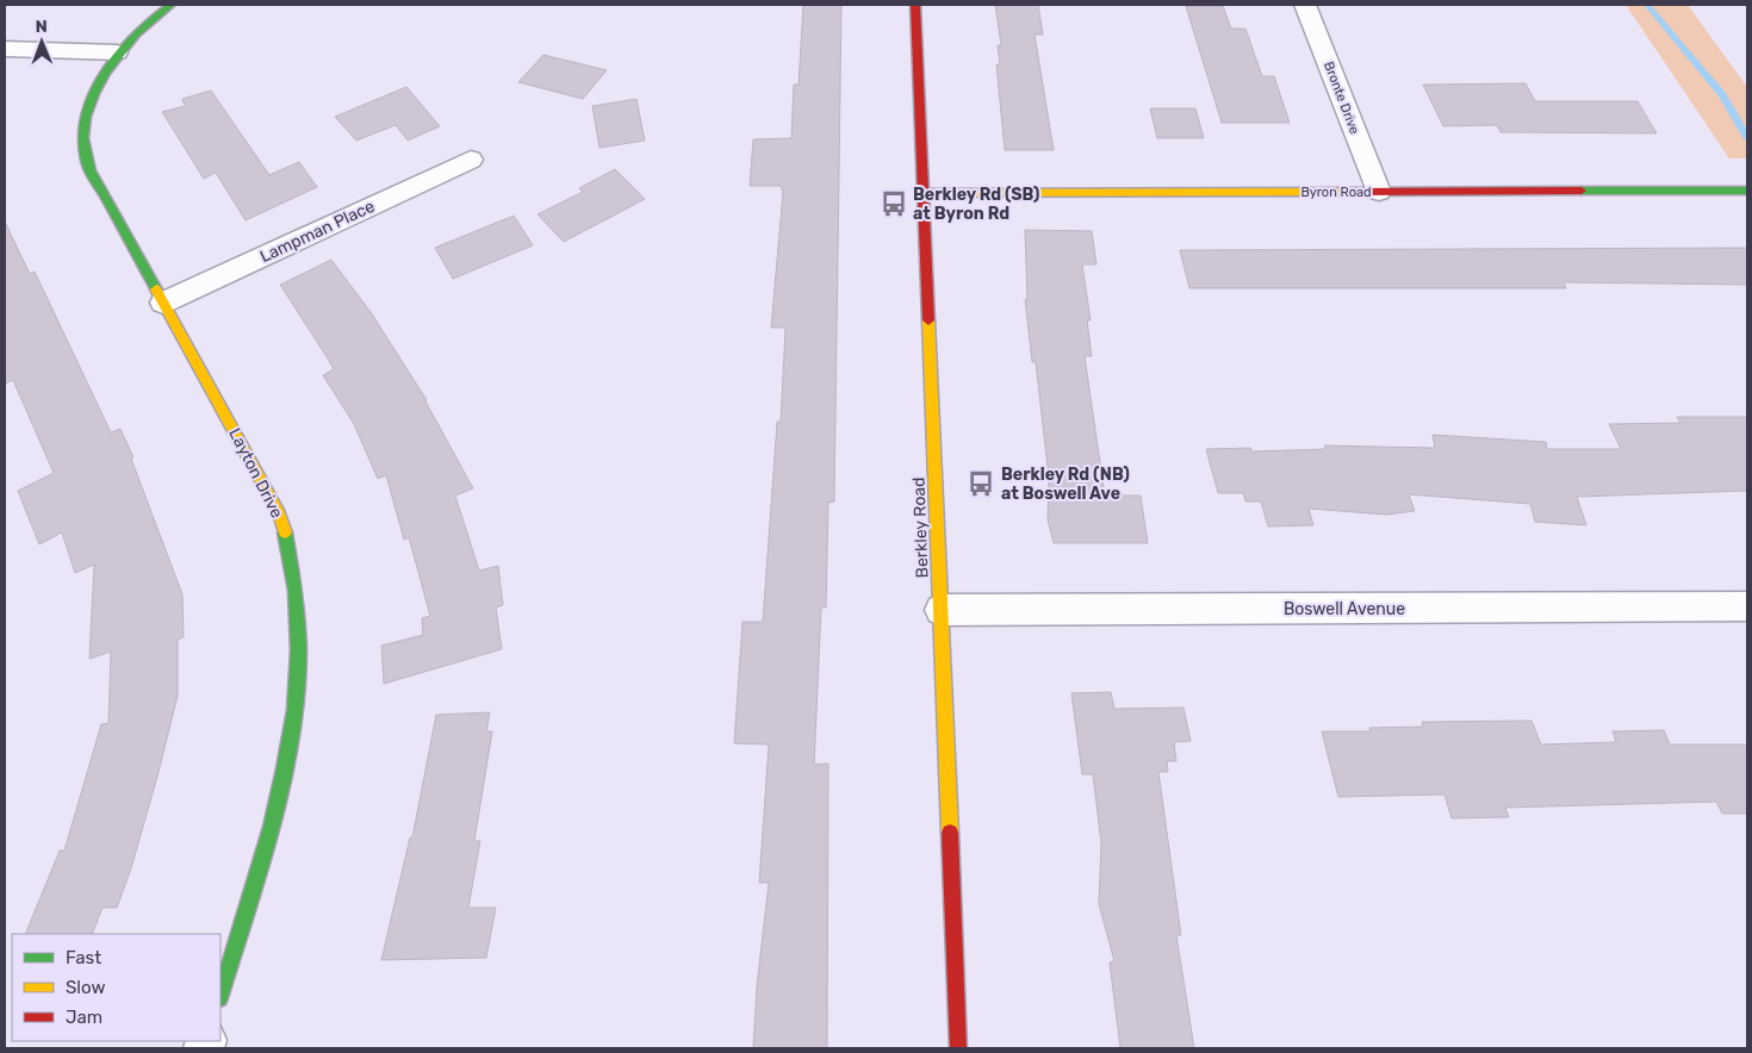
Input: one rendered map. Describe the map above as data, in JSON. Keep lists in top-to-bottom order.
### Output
{
  "streets": {
    "street": [
      "Bronte Drive",
      "Byron Road",
      "Lampman Place",
      "Layton Drive",
      "Berkley Road",
      "Boswell Avenue"
    ]
  },
  "crossings": [
    ["Bronte Drive", "Byron Road"],
    ["Byron Road", "Berkley Road"],
    ["Lampman Place", "Layton Drive"],
    ["Berkley Road", "Boswell Avenue"]
  ],
  "places": {
    "bus stop": ["Berkley Rd (SB) at Byron Rd", "Berkley Rd (NB) at Boswell Ave"]
  },
  "legend": ["Fast", "Slow", "Jam"],
  "north": "top"
}
